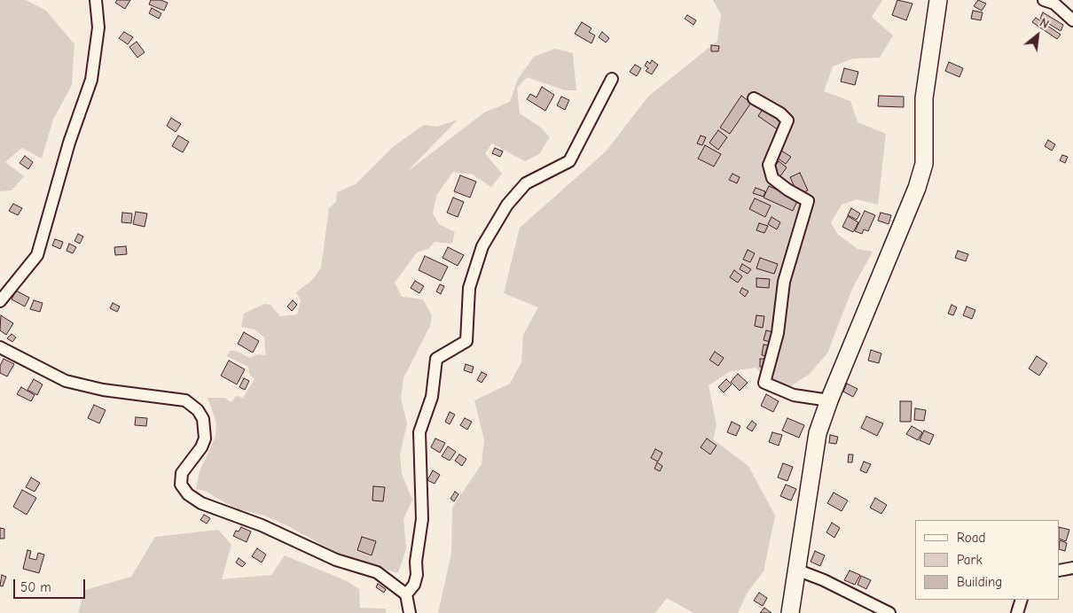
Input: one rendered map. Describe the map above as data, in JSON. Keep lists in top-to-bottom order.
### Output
{
  "legend": ["Road", "Park", "Building"],
  "scale_bar": "50 m",
  "north": "top right"
}
